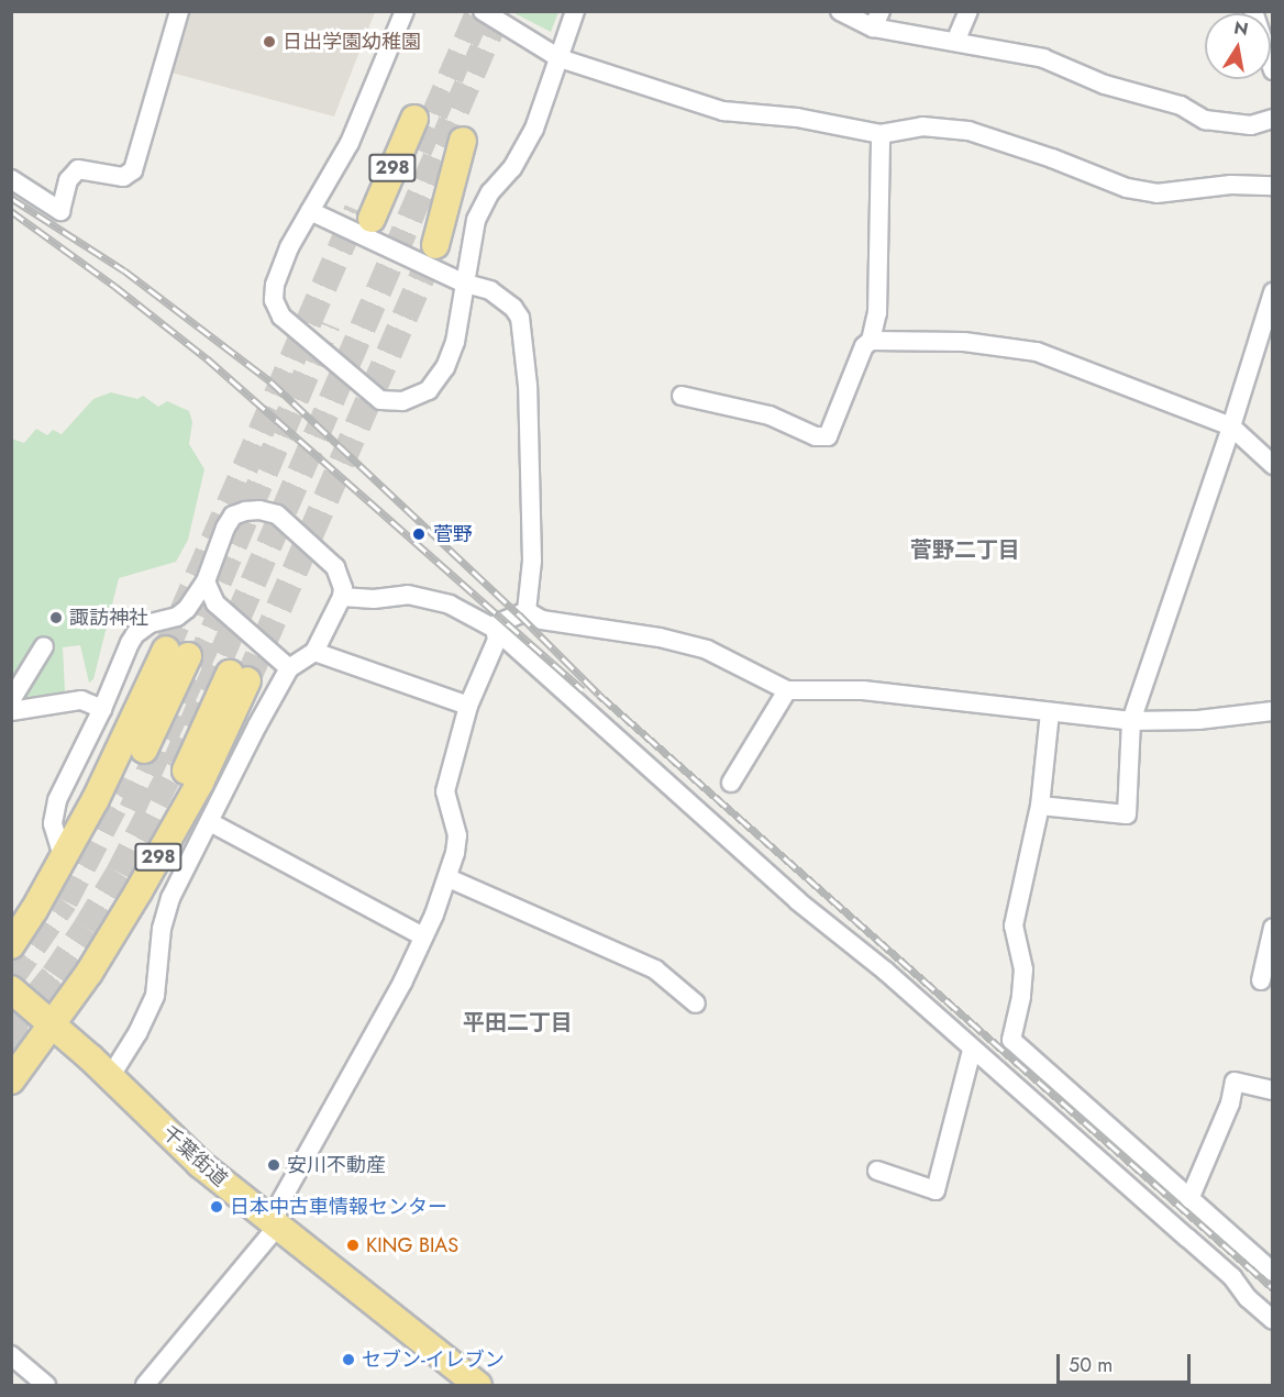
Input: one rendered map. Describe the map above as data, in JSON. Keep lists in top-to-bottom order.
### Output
{
  "streets": {
    "highway": ["298", "千葉街道"]
  },
  "crossings": [
    ["298", "千葉街道"]
  ],
  "districts": ["菅野二丁目", "平田二丁目"],
  "places": [
    "日出学園幼稚園",
    "菅野",
    "諏訪神社",
    "安川不動産",
    "日本中古車情報センター",
    "KING BIAS",
    "セブン-イレブン"
  ],
  "scale_bar": "50 m",
  "north": "top"
}
